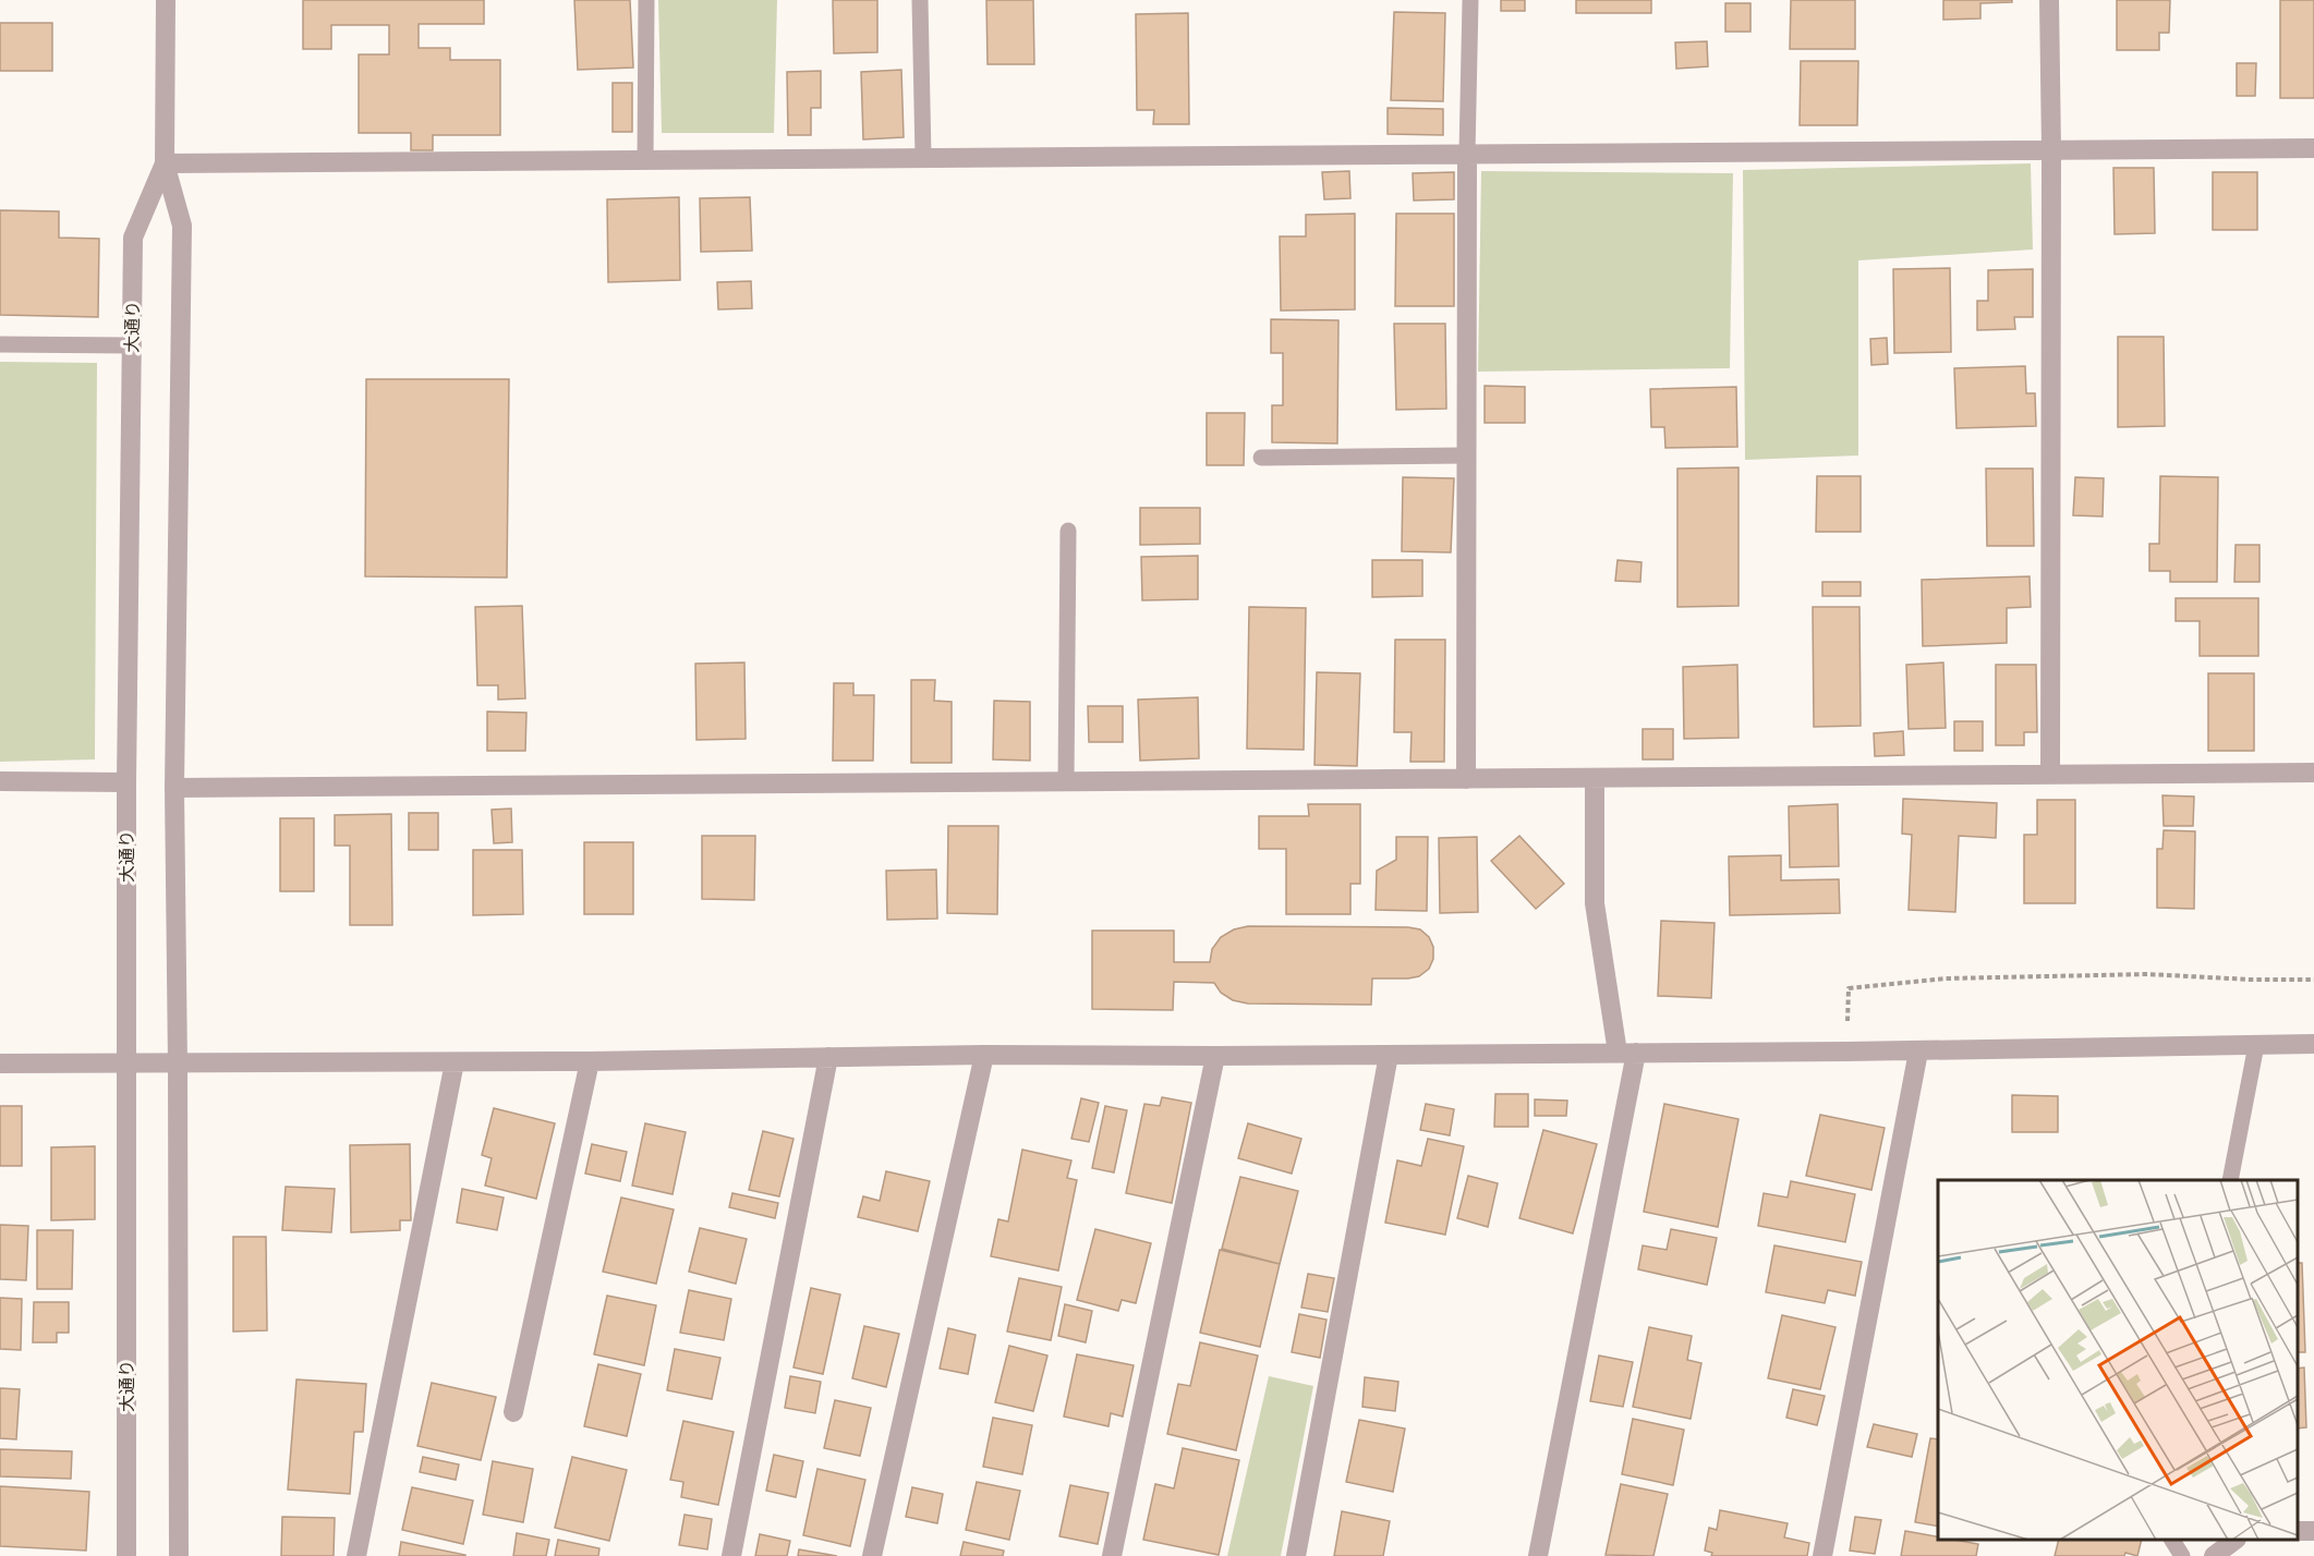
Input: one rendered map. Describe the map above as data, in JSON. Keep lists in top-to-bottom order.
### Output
{
  "streets": {
    "street": ["大通り"]
  }
}
